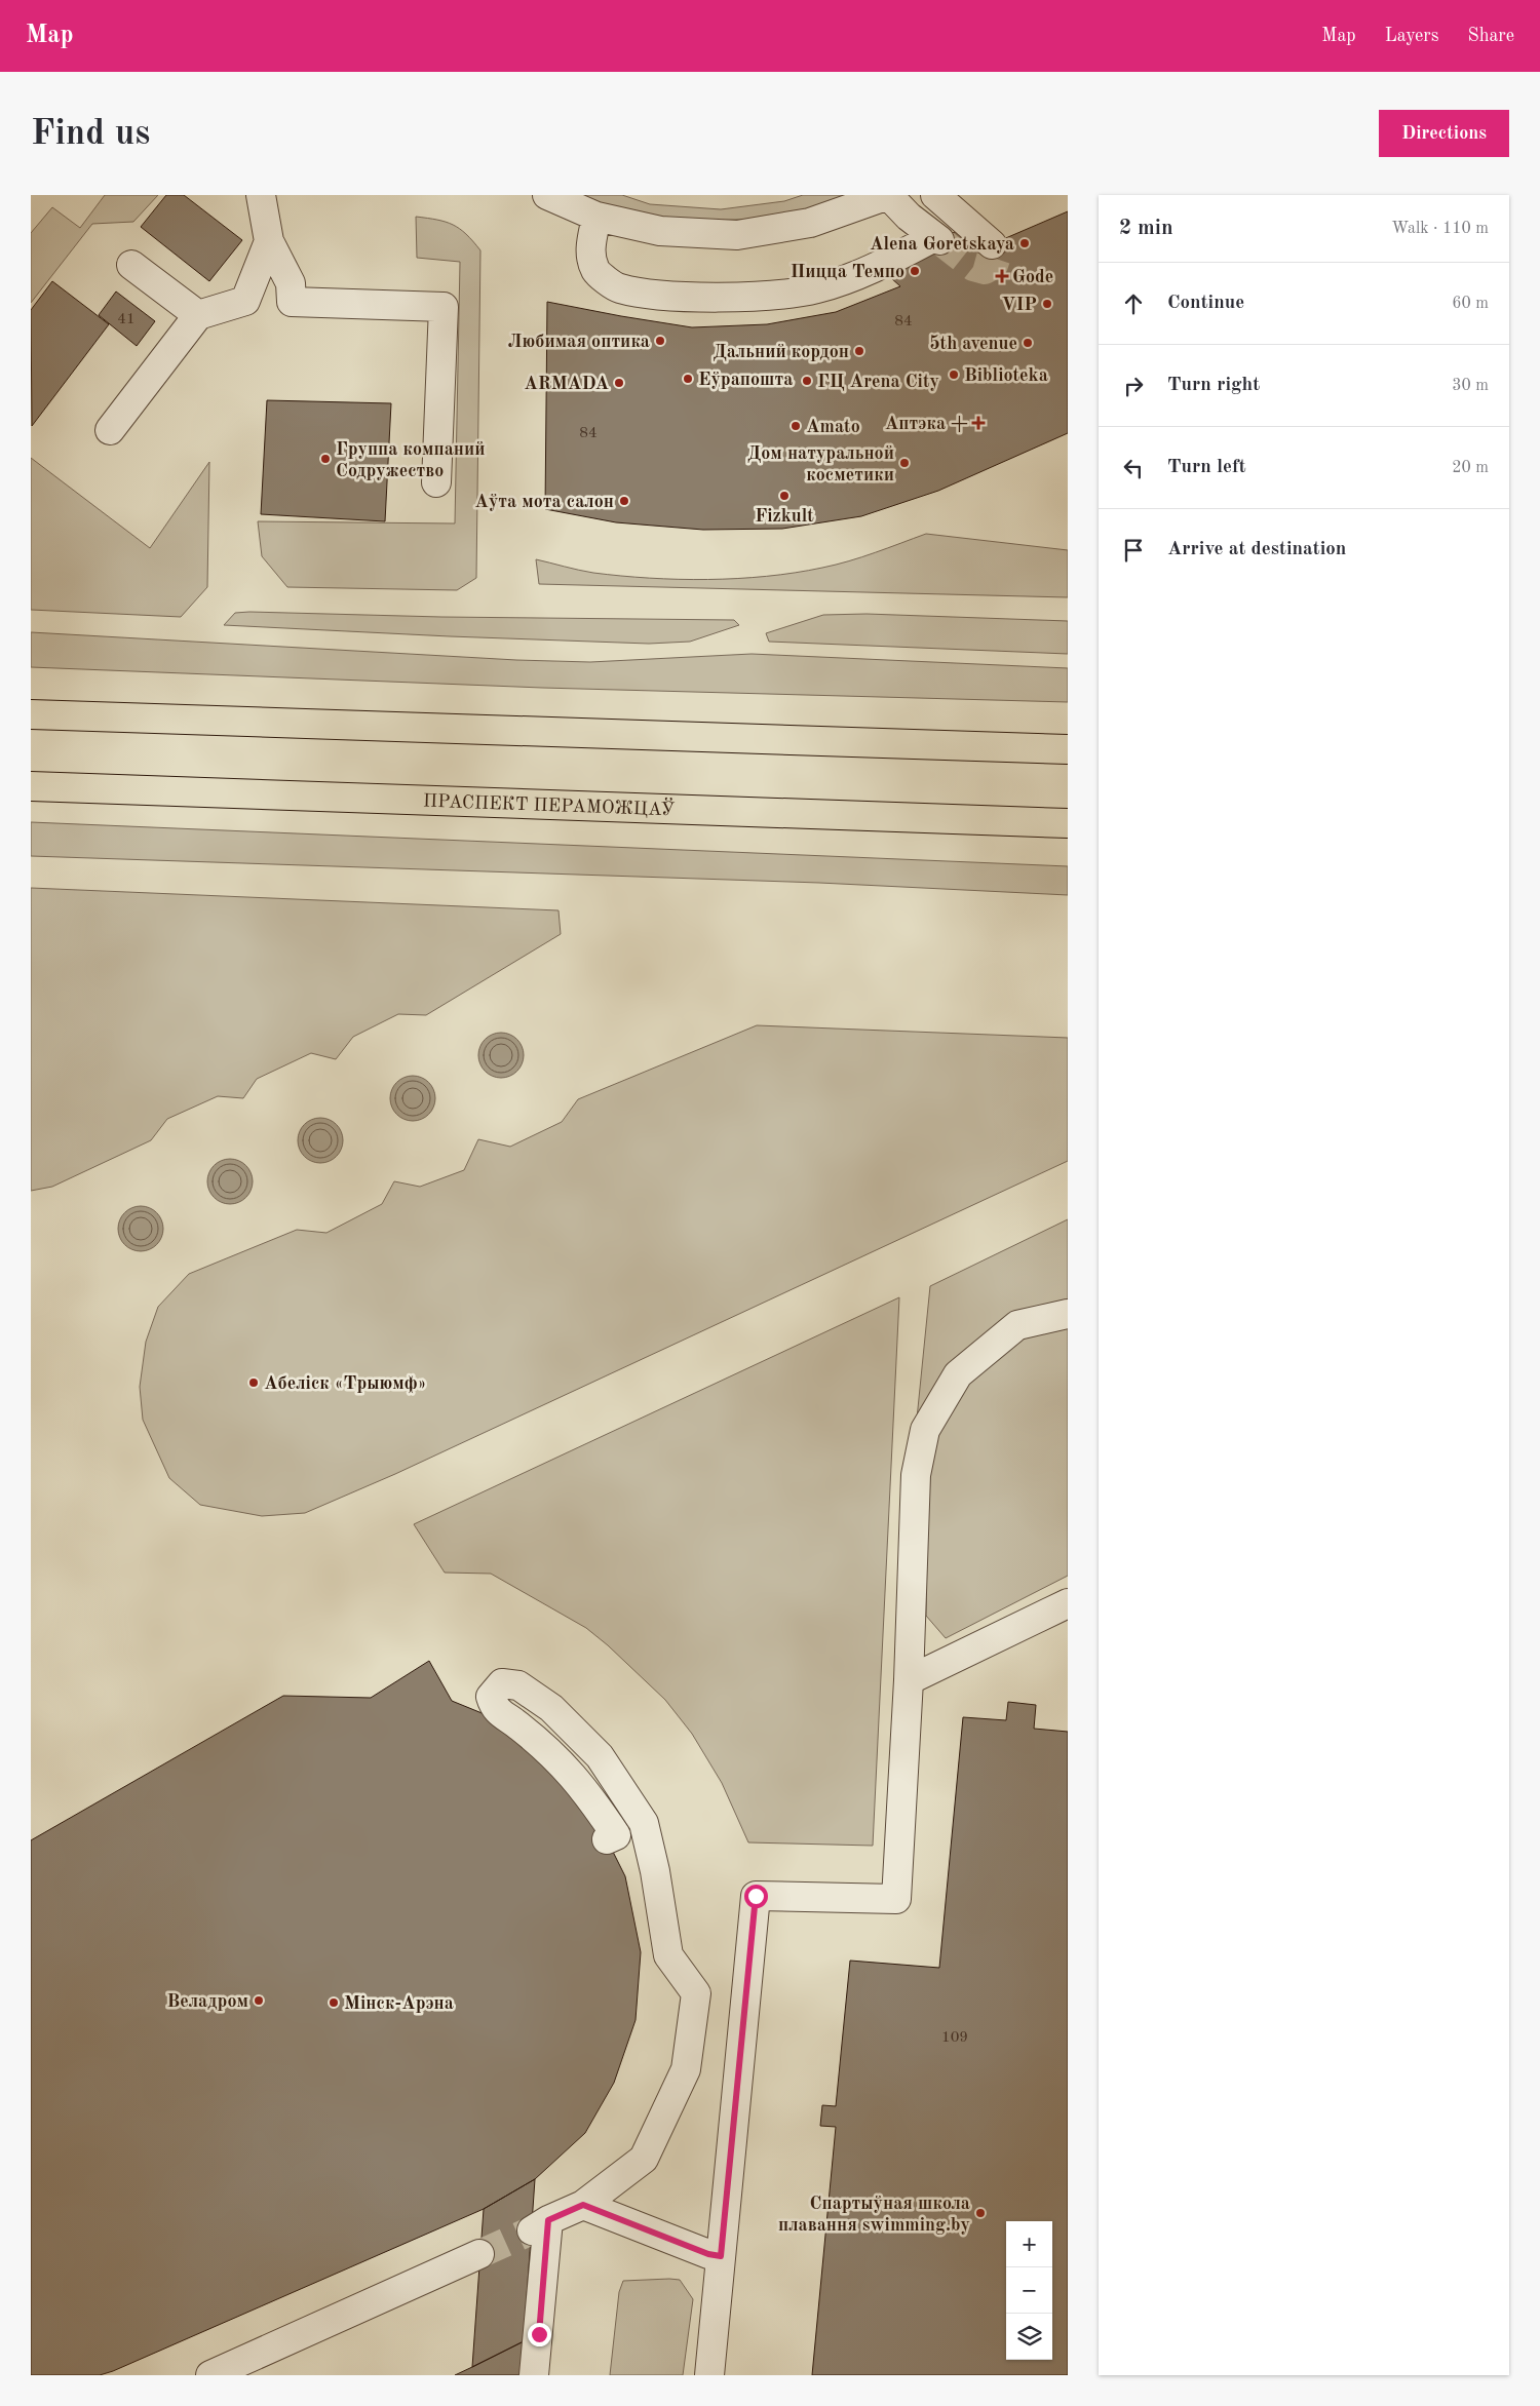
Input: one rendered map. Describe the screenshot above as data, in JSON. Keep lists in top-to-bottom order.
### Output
{
  "streets": {
    "main road": ["ПРАСПЕКТ ПЕРАМОЖЦАЎ"]
  },
  "places": {
    "other": [
      "Alena Goretskaya",
      "Пицца Темпо",
      "VIP",
      "Любимая оптика",
      "5th avenue",
      "Дальний кордон",
      "Biblioteka",
      "Еўрапошта",
      "ГЦ Arena City",
      "ARMADA",
      "Amato",
      "Группа компаний Содружество",
      "Дом натуральной косметики",
      "Fizkult",
      "Аўта мота салон",
      "Абеліск «Трыюмф»",
      "Веладром",
      "Мінск-Арэна",
      "Спартыўная школа плавання swimming.by"
    ],
    "health": ["Gode", "Аптэка +"]
  },
  "house_numbers": [
    "41",
    "84",
    "84",
    "109"
  ],
  "page": {
    "header": "Map",
    "nav": ["Map", "Layers", "Share"],
    "buttons": "Directions",
    "title": "Find us",
    "heading": ["2 min", "Walk · 110 m"],
    "list": [
      ["Continue", "60 m"],
      ["Turn right", "30 m"],
      ["Turn left", "20 m"],
      "Arrive at destination"
    ],
    "map_buttons": ["+", "−"]
  }
}
